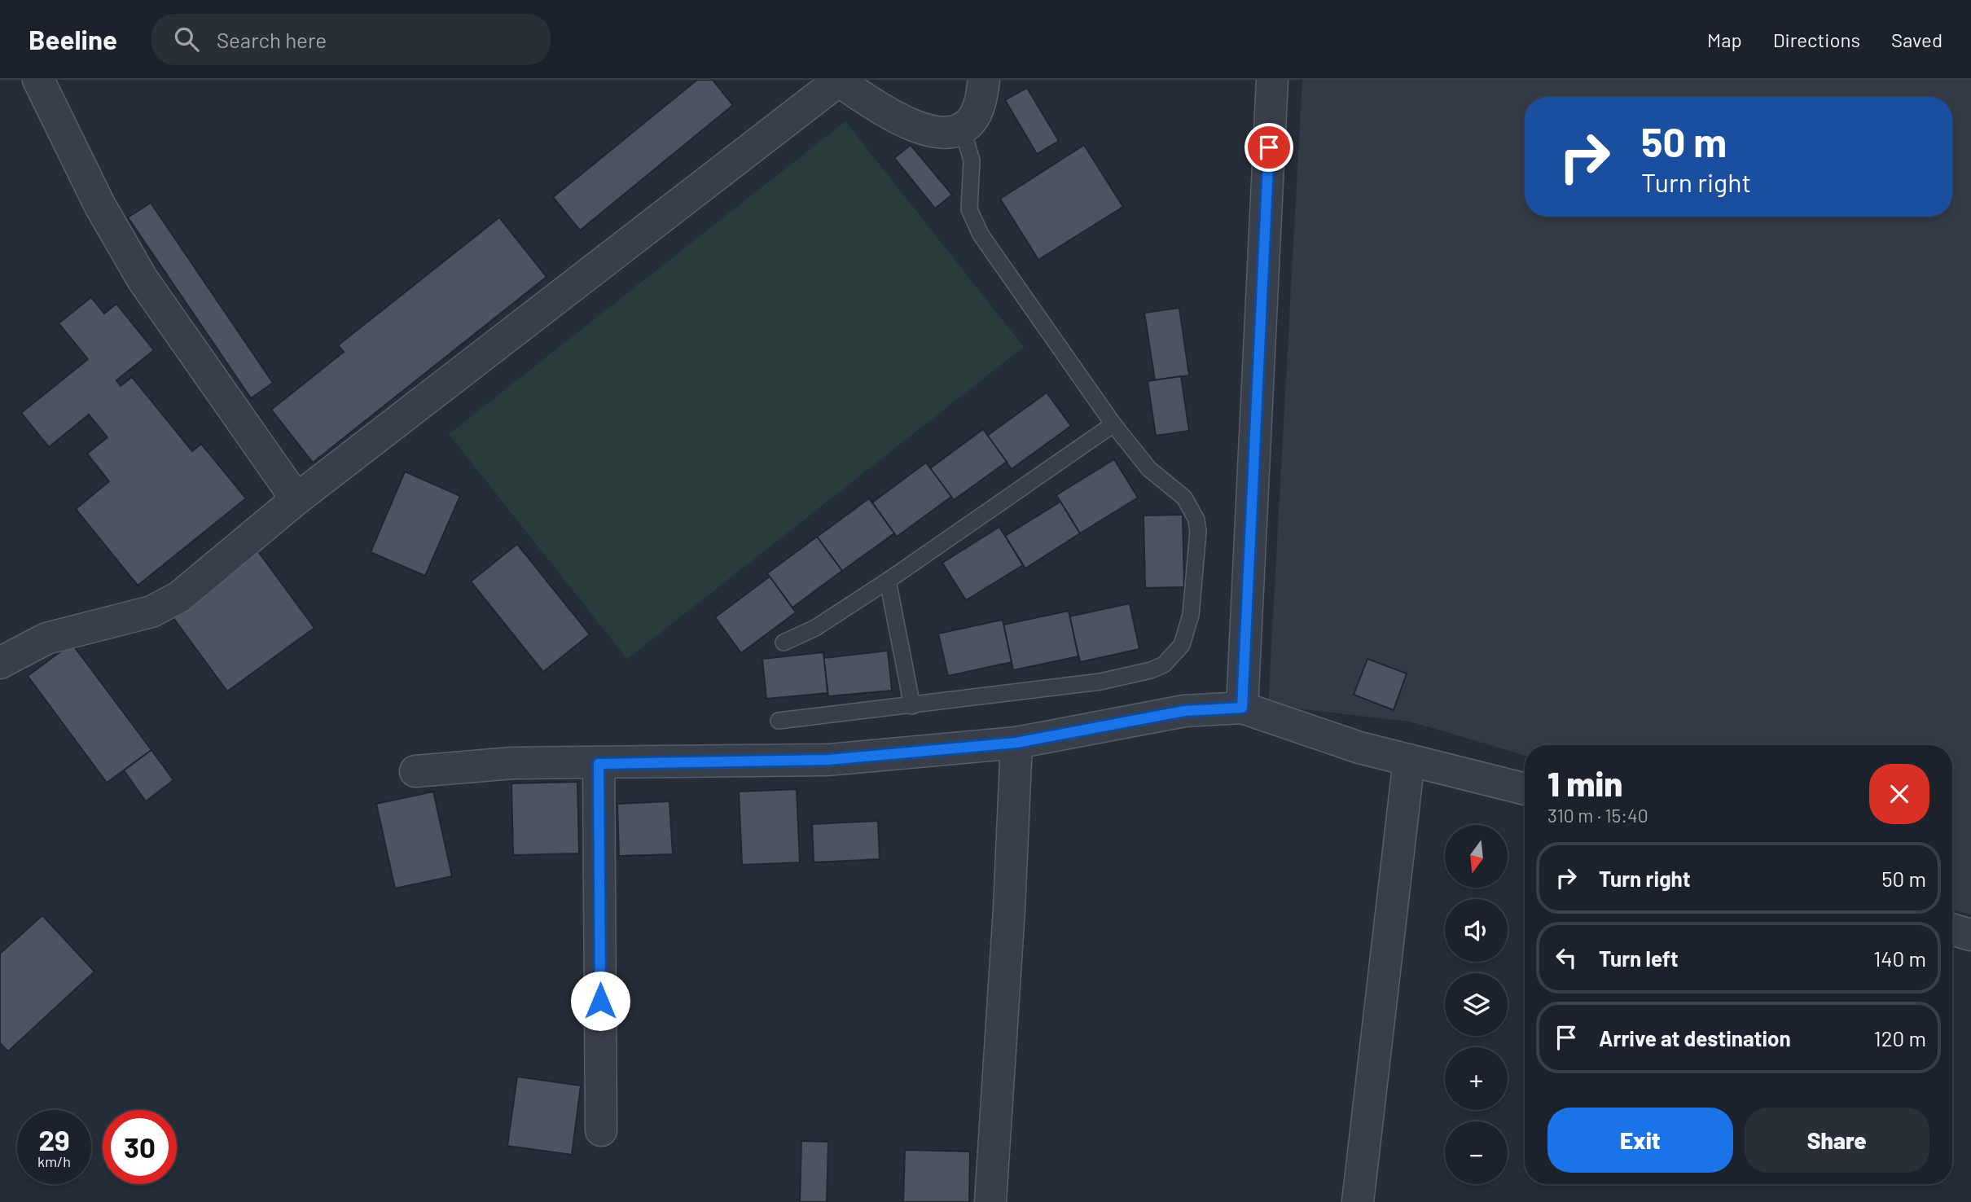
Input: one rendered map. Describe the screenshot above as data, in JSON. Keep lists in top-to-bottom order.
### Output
{
  "north": "bottom",
  "page": {
    "header": "Beeline",
    "search": "Search here",
    "nav": ["Map", "Directions", "Saved"],
    "turn": ["50 m", "Turn right"],
    "heading": ["1 min", "310 m · 15:40"],
    "map_buttons": ["+", "−"],
    "list": [
      {
        "name": "Turn right",
        "value": "50 m"
      },
      {
        "name": "Turn left",
        "value": "140 m"
      },
      {
        "name": "Arrive at destination",
        "value": "120 m"
      }
    ],
    "buttons": ["Exit", "Share"],
    "speed": "29 km/h",
    "limit": "30"
  }
}
